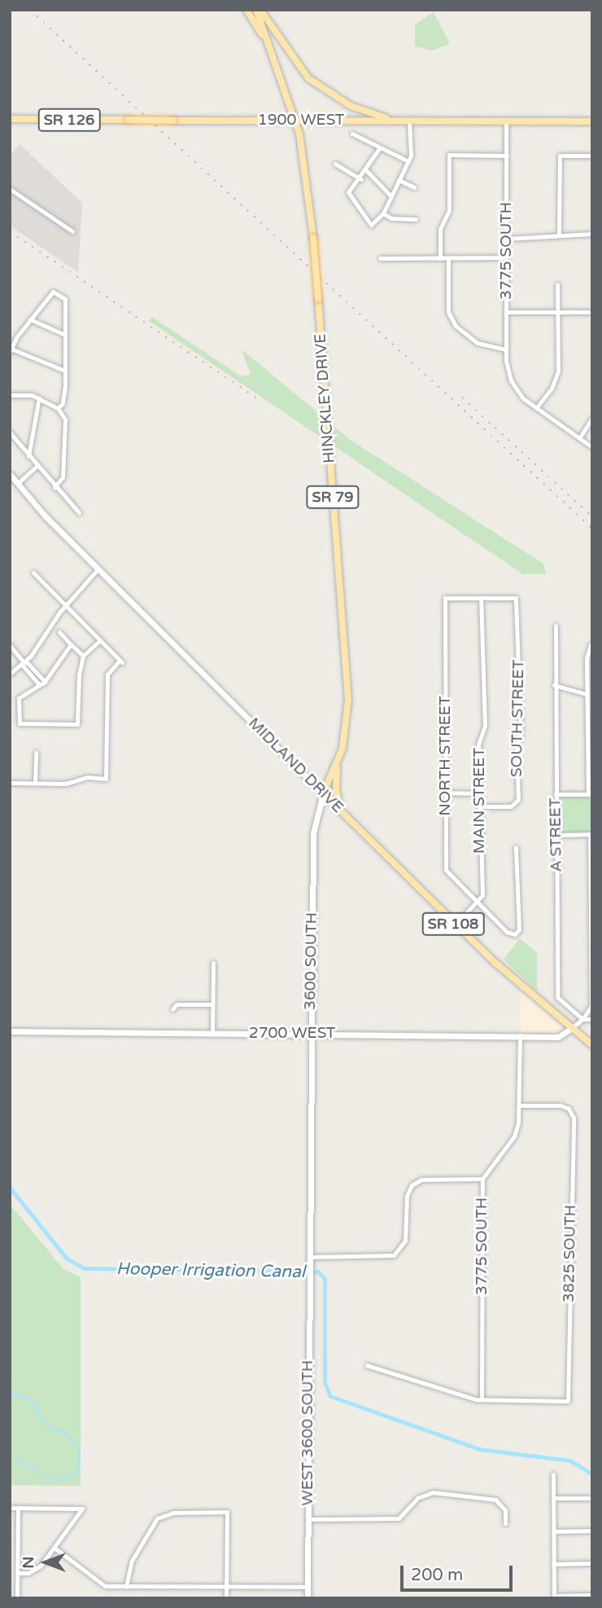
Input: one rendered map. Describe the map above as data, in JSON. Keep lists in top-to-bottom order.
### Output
{
  "streets": {
    "main road": [
      "SR 126",
      "1900 WEST",
      "HINCKLEY DRIVE",
      "SR 79",
      "MIDLAND DRIVE",
      "SR 108"
    ],
    "street": [
      "3775 SOUTH",
      "SOUTH STREET",
      "NORTH STREET",
      "MAIN STREET",
      "A STREET",
      "3600 SOUTH",
      "2700 WEST",
      "3825 SOUTH",
      "WEST 3600 SOUTH"
    ]
  },
  "crossings": [
    ["1900 WEST", "3775 SOUTH"],
    ["1900 WEST", "HINCKLEY DRIVE"],
    ["3775 SOUTH", "2700 WEST"],
    ["3775 SOUTH", "3825 SOUTH"],
    ["HINCKLEY DRIVE", "MIDLAND DRIVE"],
    ["HINCKLEY DRIVE", "3600 SOUTH"],
    ["SOUTH STREET", "NORTH STREET"],
    ["SOUTH STREET", "MAIN STREET"],
    ["NORTH STREET", "MAIN STREET"],
    ["MIDLAND DRIVE", "3600 SOUTH"],
    ["MIDLAND DRIVE", "2700 WEST"],
    ["3600 SOUTH", "2700 WEST"],
    ["3600 SOUTH", "WEST 3600 SOUTH"]
  ],
  "water": ["Hooper Irrigation Canal"],
  "scale_bar": "200 m",
  "north": "left"
}
